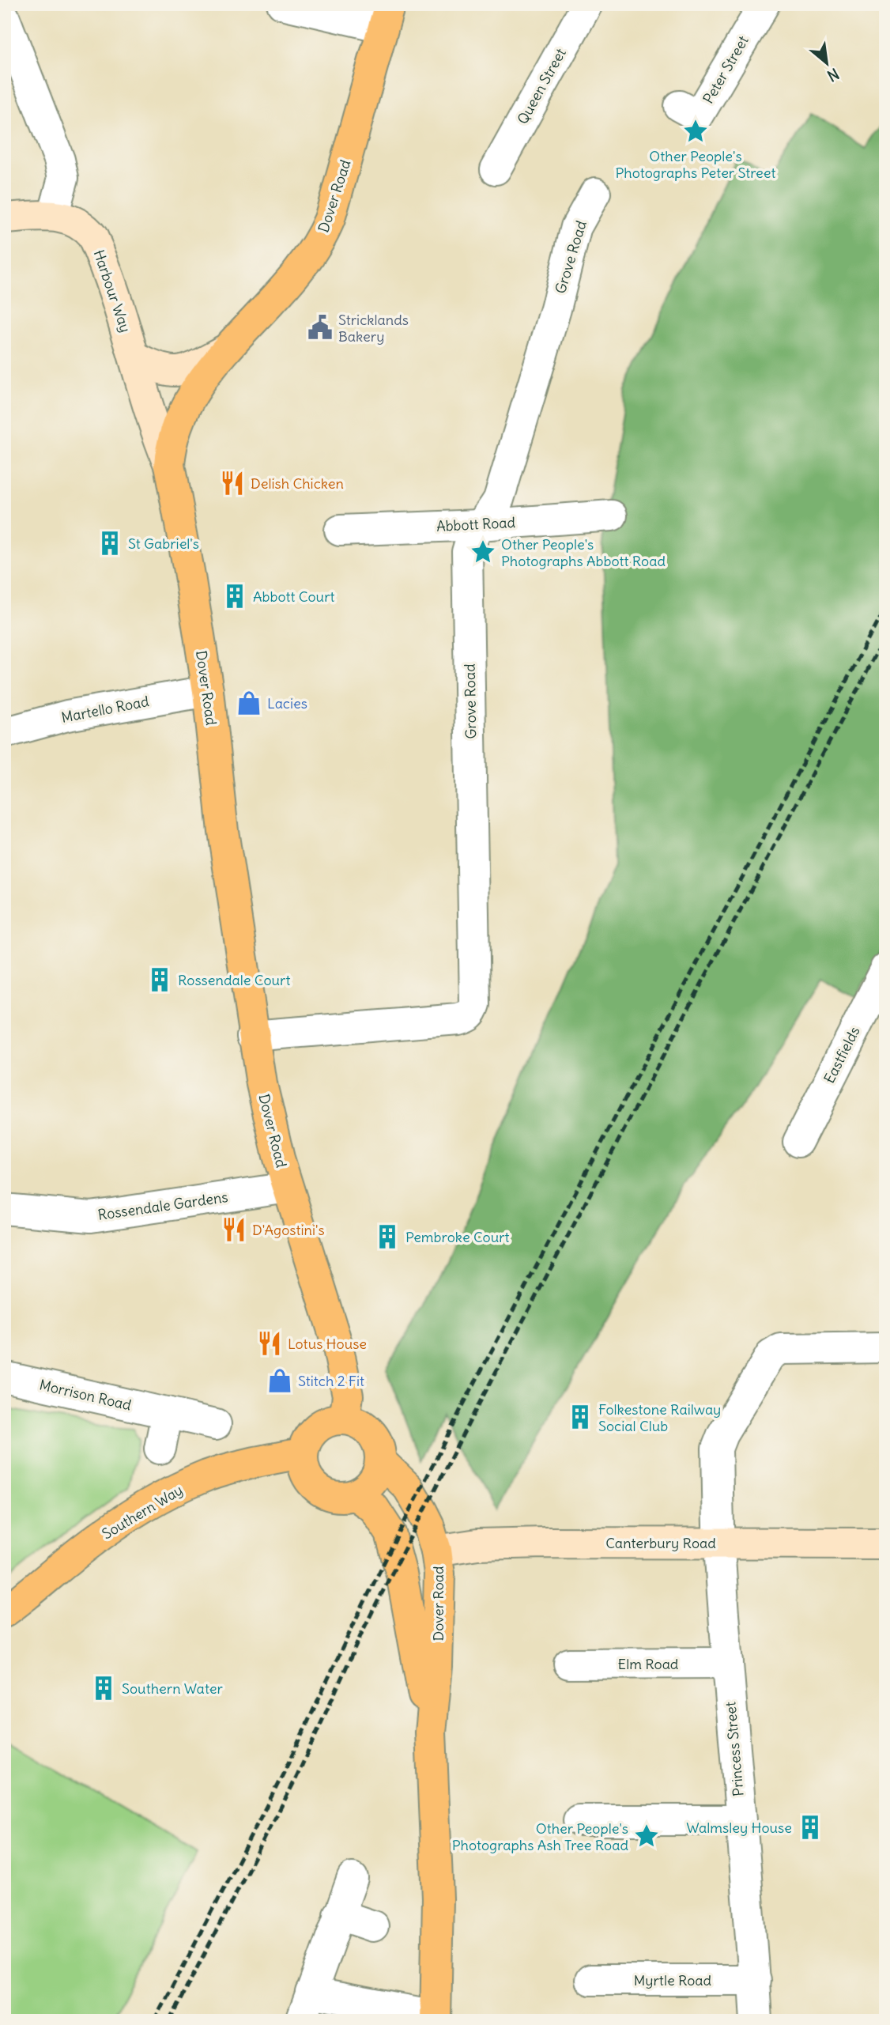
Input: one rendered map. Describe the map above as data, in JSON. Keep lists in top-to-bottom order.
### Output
{
  "streets": {
    "main road": ["Dover Road", "Southern Way"],
    "street": [
      "Peter Street",
      "Queen Street",
      "Grove Road",
      "Harbour Way",
      "Abbott Road",
      "Martello Road",
      "Eastfields",
      "Rossendale Gardens",
      "Morrison Road",
      "Canterbury Road",
      "Elm Road",
      "Princess Street",
      "Myrtle Road"
    ]
  },
  "crossings": [
    ["Dover Road", "Grove Road"],
    ["Dover Road", "Harbour Way"],
    ["Dover Road", "Martello Road"],
    ["Dover Road", "Rossendale Gardens"],
    ["Dover Road", "Southern Way"],
    ["Dover Road", "Canterbury Road"],
    ["Grove Road", "Abbott Road"],
    ["Canterbury Road", "Princess Street"],
    ["Elm Road", "Princess Street"],
    ["Princess Street", "Myrtle Road"]
  ],
  "places": {
    "place": ["Other People's Photographs Peter Street", "Other People's Photographs Abbott Road", "Other People's Photographs Ash Tree Road"],
    "public building": ["Stricklands Bakery"],
    "restaurant": ["Delish Chicken", "D'Agostini's", "Lotus House"],
    "building": [
      "St Gabriel's",
      "Abbott Court",
      "Rossendale Court",
      "Pembroke Court",
      "Folkestone Railway Social Club",
      "Southern Water",
      "Walmsley House"
    ],
    "shop": ["Lacies", "Stitch 2 Fit"]
  },
  "north": "bottom right"
}
